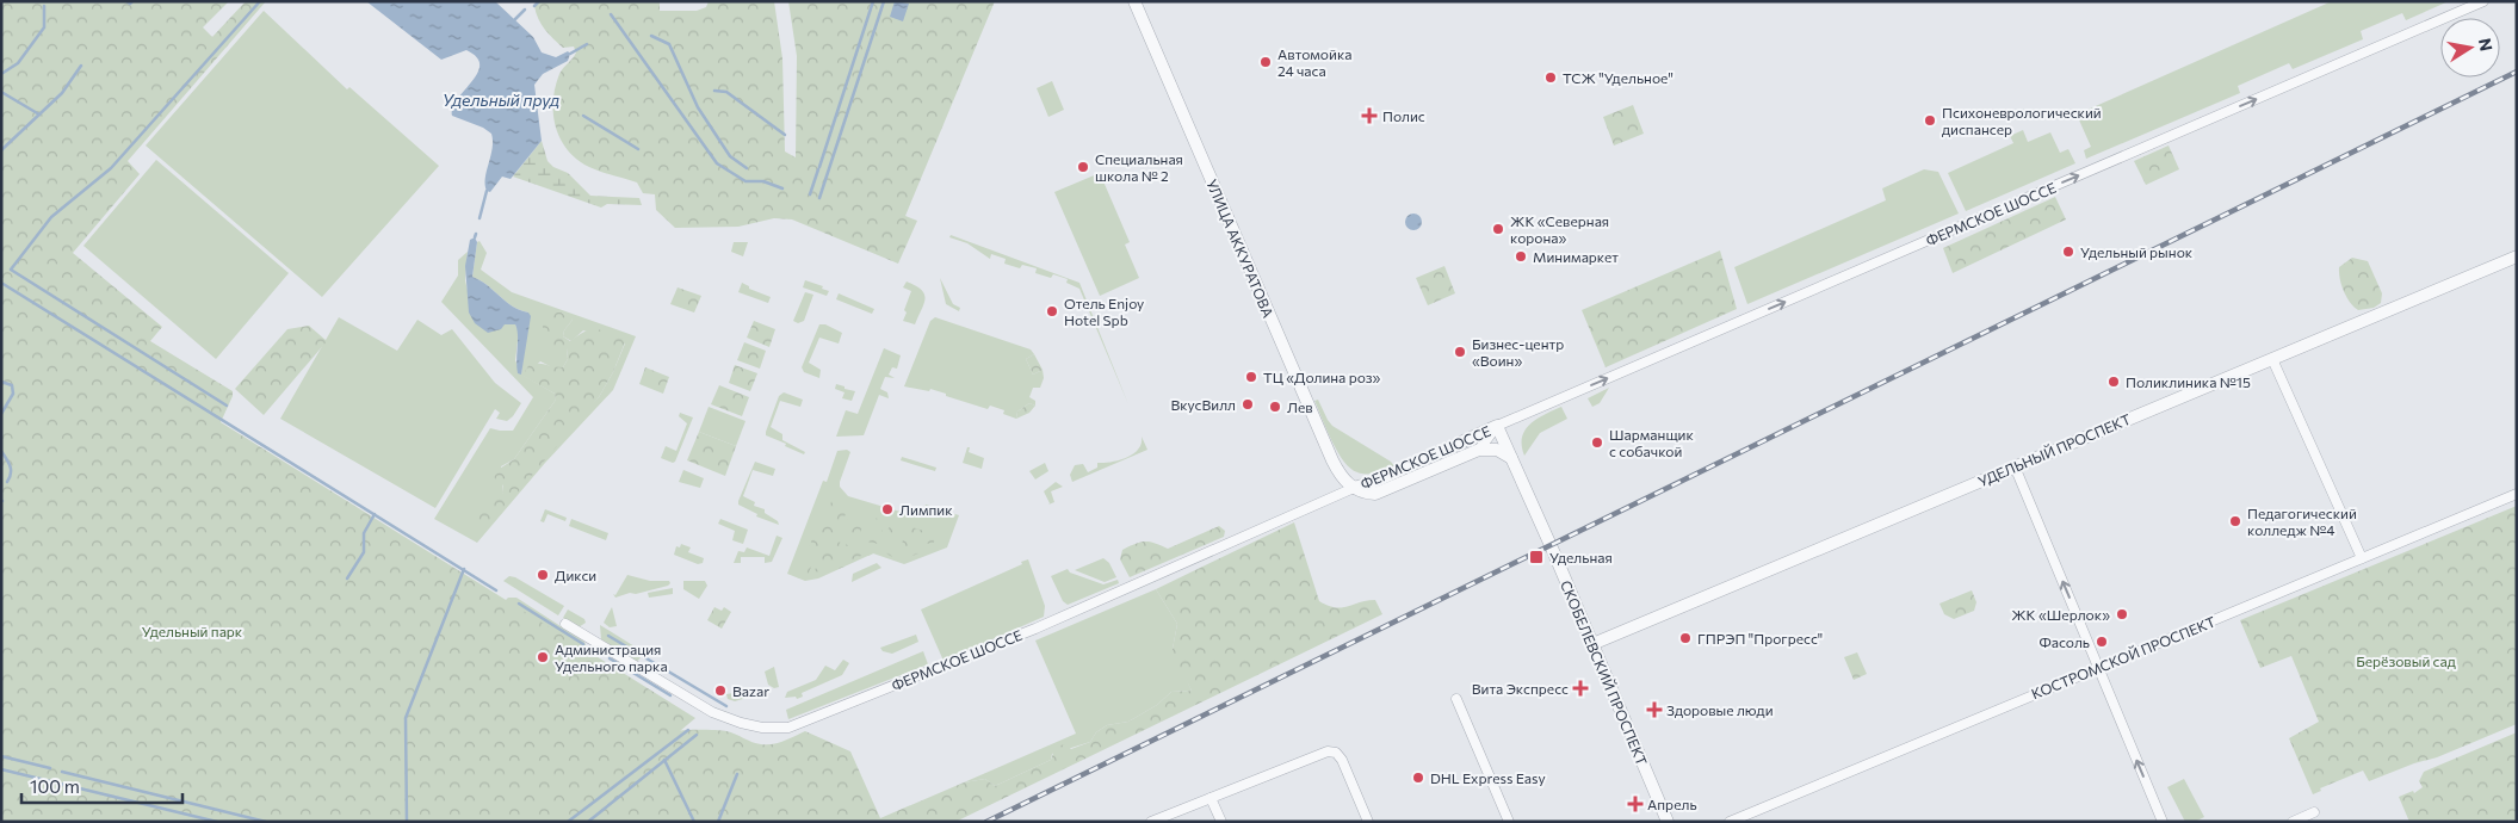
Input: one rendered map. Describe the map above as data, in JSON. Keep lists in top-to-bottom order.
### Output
{
  "streets": {
    "street": [
      "ФЕРМСКОЕ ШОССЕ",
      "УЛИЦА АККУРАТОВА",
      "УДЕЛЬНЫЙ ПРОСПЕКТ",
      "КОСТРОМСКОЙ ПРОСПЕКТ",
      "СКОБЕЛЕВСКИЙ ПРОСПЕКТ"
    ]
  },
  "crossings": [
    ["ФЕРМСКОЕ ШОССЕ", "УЛИЦА АККУРАТОВА"],
    ["ФЕРМСКОЕ ШОССЕ", "СКОБЕЛЕВСКИЙ ПРОСПЕКТ"],
    ["УДЕЛЬНЫЙ ПРОСПЕКТ", "СКОБЕЛЕВСКИЙ ПРОСПЕКТ"]
  ],
  "one_way": ["ФЕРМСКОЕ ШОССЕ"],
  "water": ["Удельный пруд"],
  "parks": ["Удельный парк", "Берёзовый сад"],
  "places": {
    "other": [
      "Автомойка 24 часа",
      "ТСЖ \"Удельное\"",
      "Психоневрологический диспансер",
      "Специальная школа № 2",
      "ЖК «Северная корона»",
      "Удельный рынок",
      "Минимаркет",
      "Отель Enjoy Hotel Spb",
      "Бизнес-центр «Воин»",
      "ТЦ «Долина роз»",
      "Поликлиника №15",
      "ВкусВилл",
      "Лев",
      "Шарманщик с собачкой",
      "Лимпик",
      "Педагогический колледж №4",
      "Дикси",
      "ЖК «Шерлок»",
      "ГПРЭП \"Прогресс\"",
      "Фасоль",
      "Администрация Удельного парка",
      "Bazar",
      "DHL Express Easy"
    ],
    "health": [
      "Полис",
      "Вита Экспресс",
      "Здоровые люди",
      "Апрель"
    ],
    "transit": ["Удельная"]
  },
  "scale_bar": "100 m",
  "north": "right"
}
